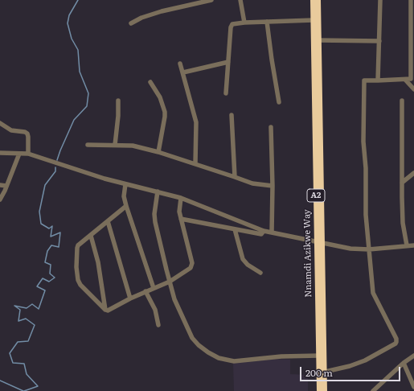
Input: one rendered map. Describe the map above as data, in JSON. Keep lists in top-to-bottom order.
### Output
{
  "streets": {
    "highway": ["A2", "Nnamdi Azikwe Way"]
  },
  "scale_bar": "200 m"
}
